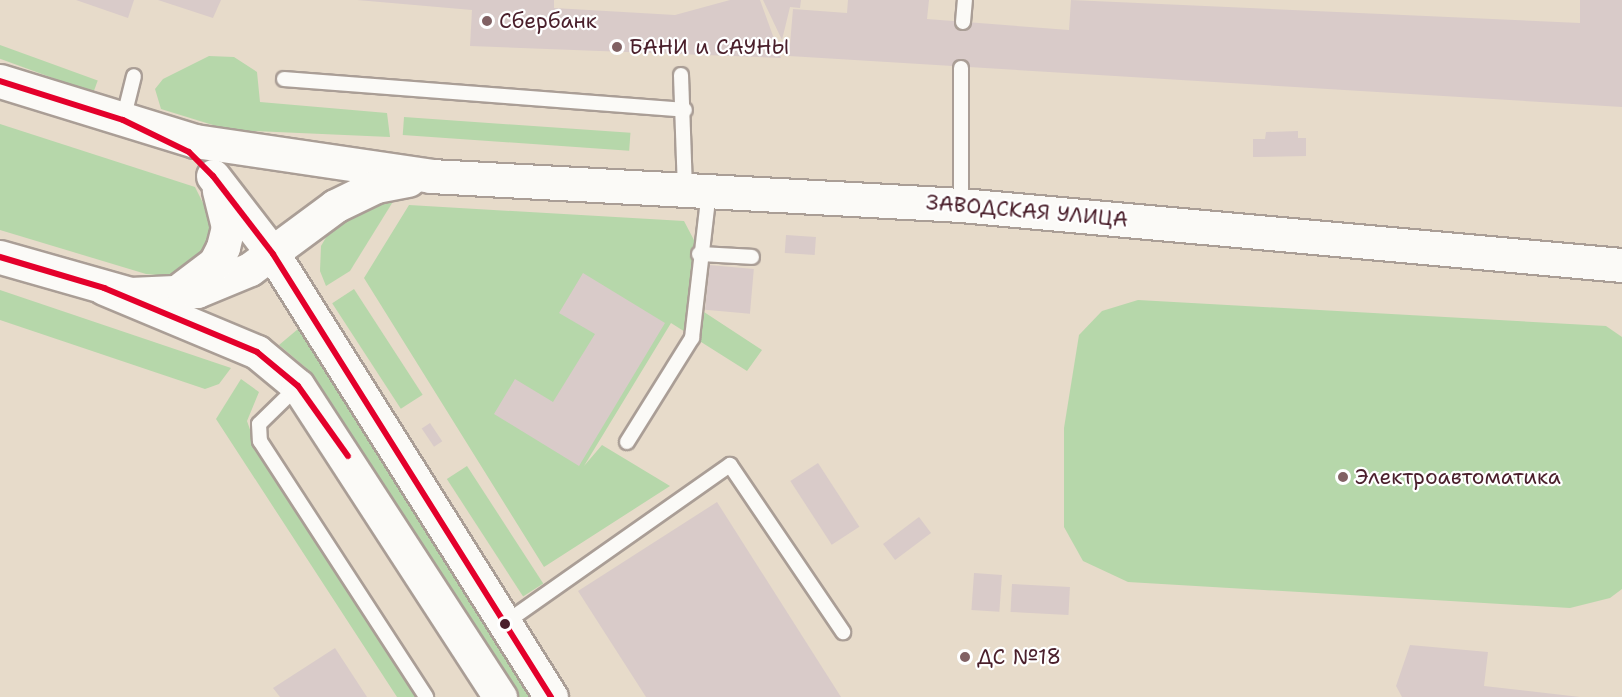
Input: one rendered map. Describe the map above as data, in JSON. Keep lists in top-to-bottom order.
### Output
{
  "streets": {
    "main road": ["ЗАВОДСКАЯ УЛИЦА"]
  },
  "places": [
    "Сбербанк",
    "БАНИ и САУНЫ",
    "Электроавтоматика",
    "ДС №18"
  ]
}
